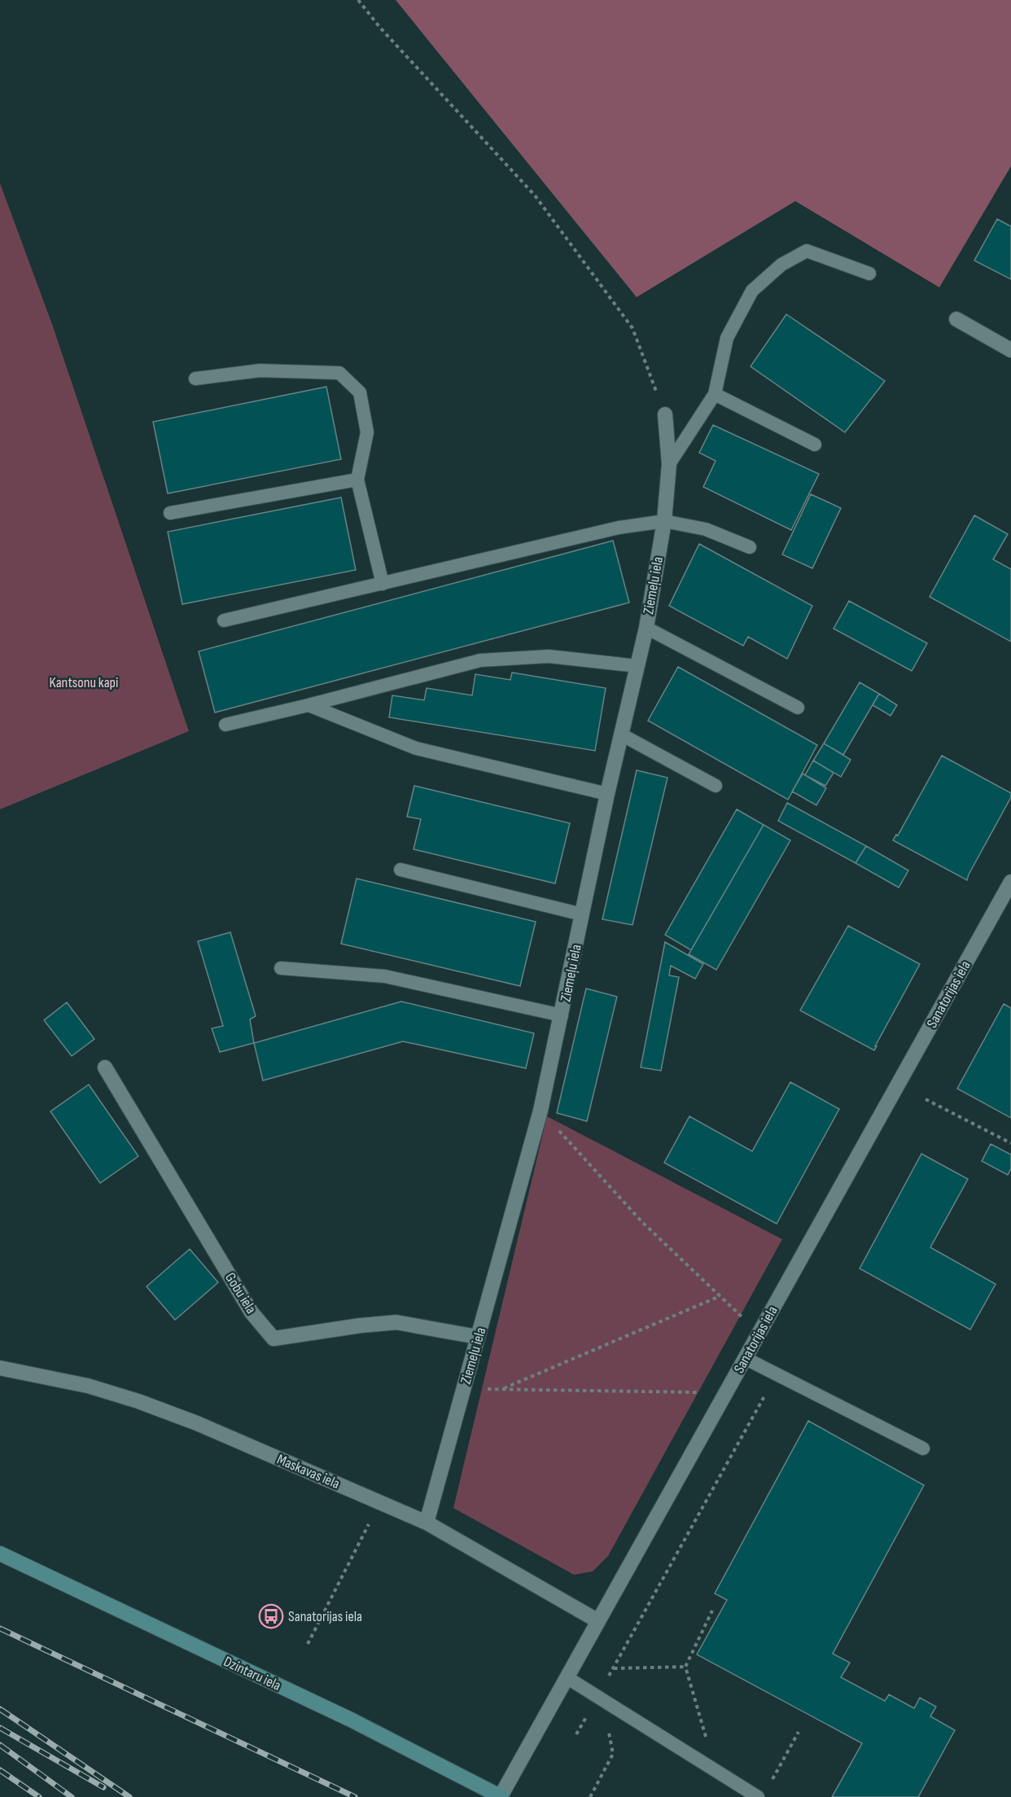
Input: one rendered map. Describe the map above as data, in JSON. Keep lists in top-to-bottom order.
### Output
{
  "streets": {
    "street": [
      "Ziemeļu iela",
      "Sanatorijas iela",
      "Gobu iela",
      "Maskavas iela",
      "Dzintaru iela"
    ]
  },
  "crossings": [
    ["Ziemeļu iela", "Gobu iela"],
    ["Ziemeļu iela", "Maskavas iela"],
    ["Sanatorijas iela", "Maskavas iela"],
    ["Sanatorijas iela", "Dzintaru iela"]
  ],
  "parks": ["Kantsonu kapi"],
  "places": {
    "bus stop": ["Sanatorijas iela"]
  }
}
